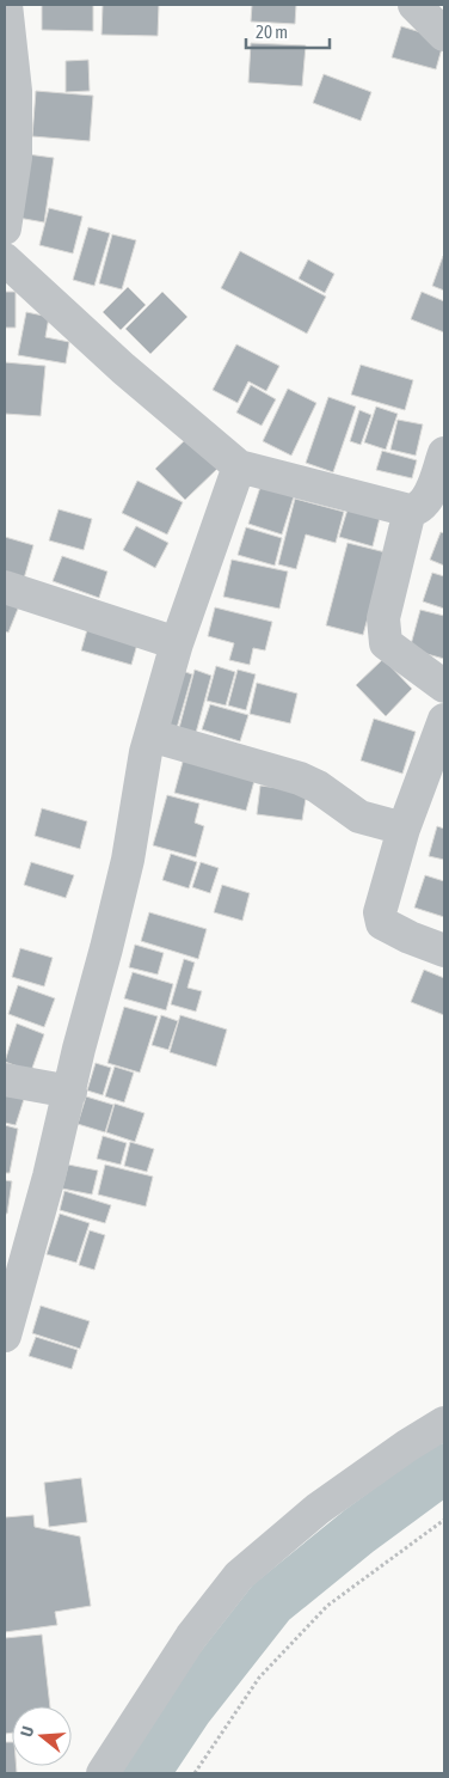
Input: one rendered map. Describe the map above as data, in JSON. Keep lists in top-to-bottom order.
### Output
{
  "scale_bar": "20 m",
  "north": "left"
}
